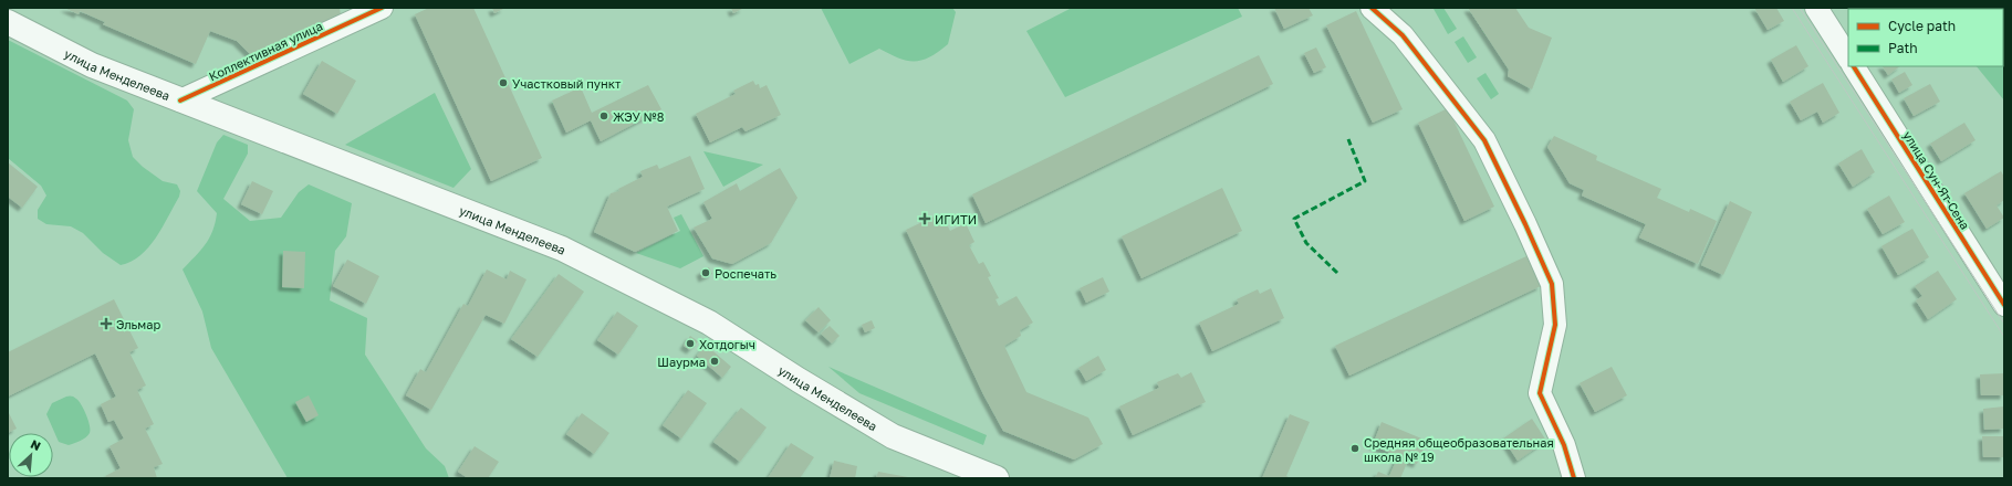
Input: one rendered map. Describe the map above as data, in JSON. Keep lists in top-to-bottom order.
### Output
{
  "streets": {
    "main road": ["улица Менделеева"],
    "street": ["Коллективная улица", "улица Сун-Ят-Сена"]
  },
  "crossings": [
    ["Коллективная улица", "улица Менделеева"]
  ],
  "places": {
    "other": [
      "Участковый пункт",
      "ЖЭУ №8",
      "Роспечать",
      "Хотдогыч",
      "Шаурма",
      "Средняя общеобразовательная школа № 19"
    ],
    "health": ["ИГИТИ", "Эльмар"]
  },
  "legend": ["Cycle path", "Path"],
  "north": "top right"
}
